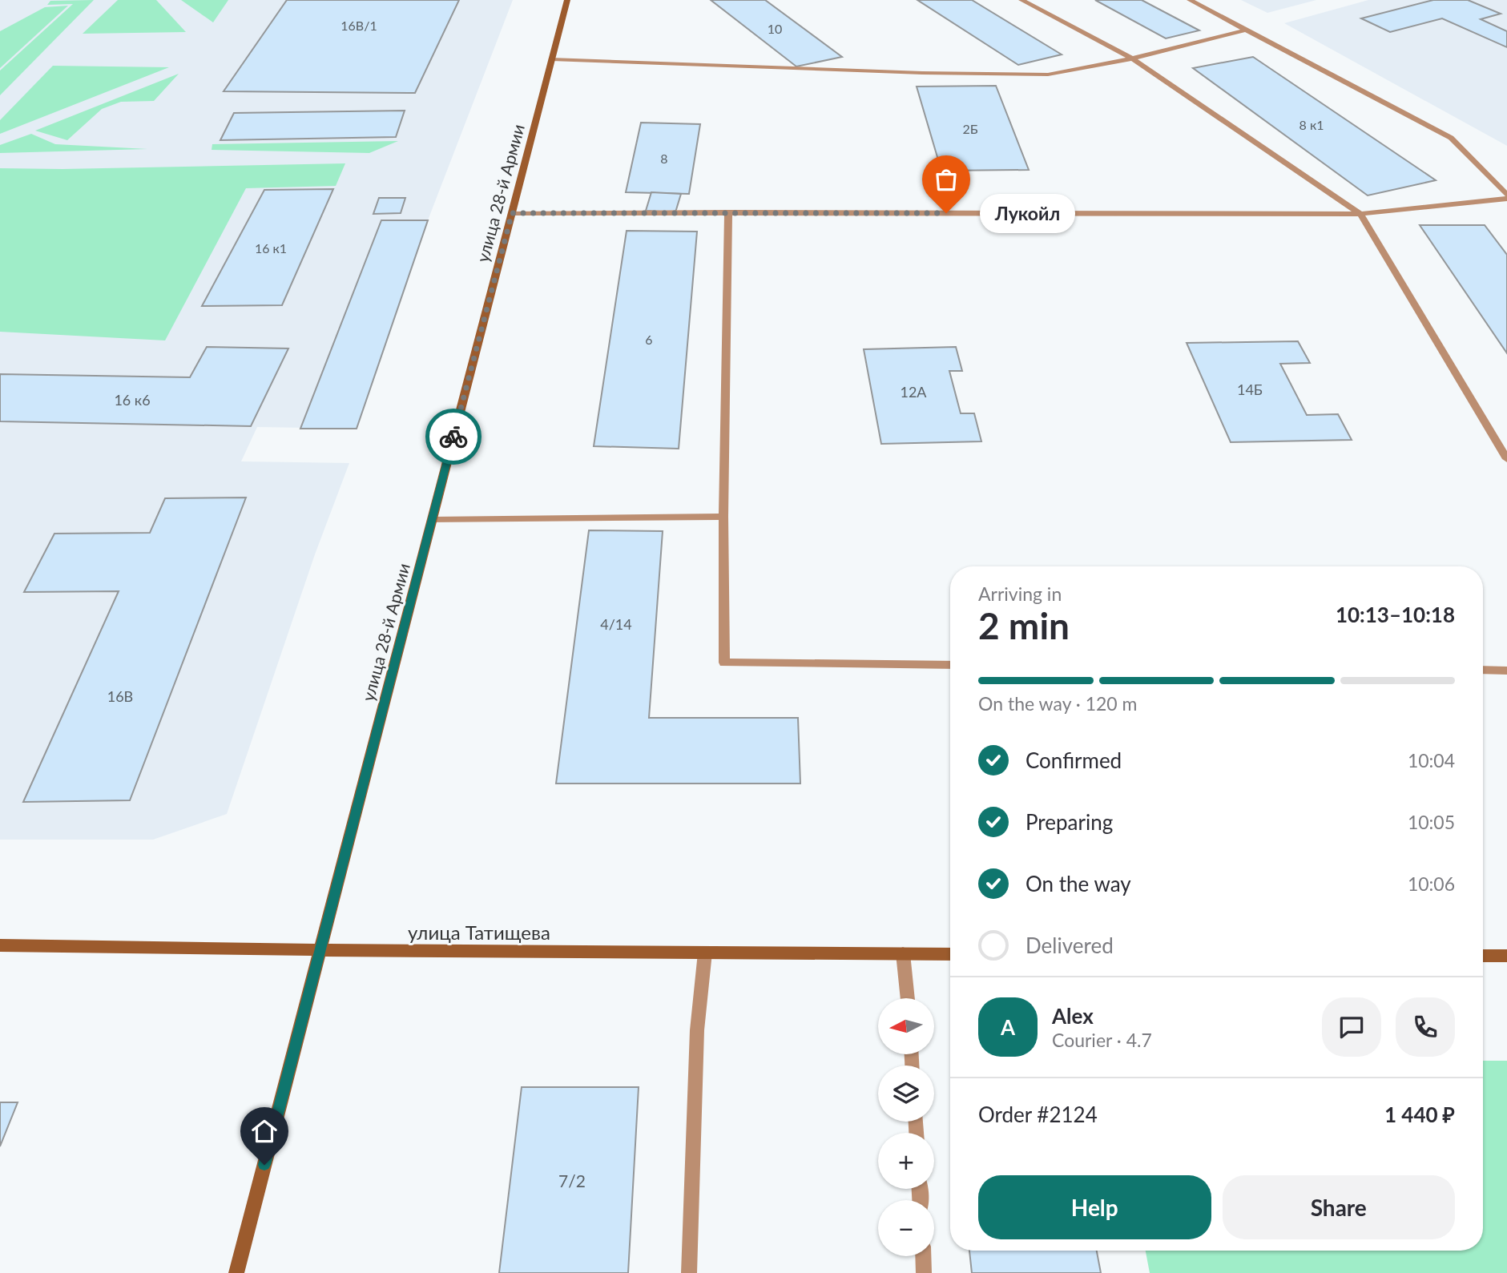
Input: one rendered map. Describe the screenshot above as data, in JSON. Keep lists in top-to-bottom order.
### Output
{
  "streets": {
    "main road": ["улица 28-й Армии", "улица Татищева"]
  },
  "crossings": [
    ["улица 28-й Армии", "улица Татищева"]
  ],
  "places": ["Лукойл"],
  "house_numbers": [
    "16В/1",
    "10",
    "8 к1",
    "2Б",
    "8",
    "16 к1",
    "6",
    "14Б",
    "12А",
    "16 к6",
    "4/14",
    "16В",
    "7/2"
  ],
  "north": "left",
  "page": {
    "bubble": "Лукойл",
    "heading": ["2 min", "Arriving in", "10:13–10:18"],
    "panel": [
      "Alex",
      "Courier · 4.7",
      "Order #2124",
      "1 440 ₽"
    ],
    "bar": "On the way · 120 m",
    "list": [
      ["Confirmed", "10:04"],
      ["Preparing", "10:05"],
      ["On the way", "10:06"],
      "Delivered"
    ],
    "round": "A",
    "map_buttons": ["+", "−"],
    "buttons": ["Help", "Share"]
  }
}
